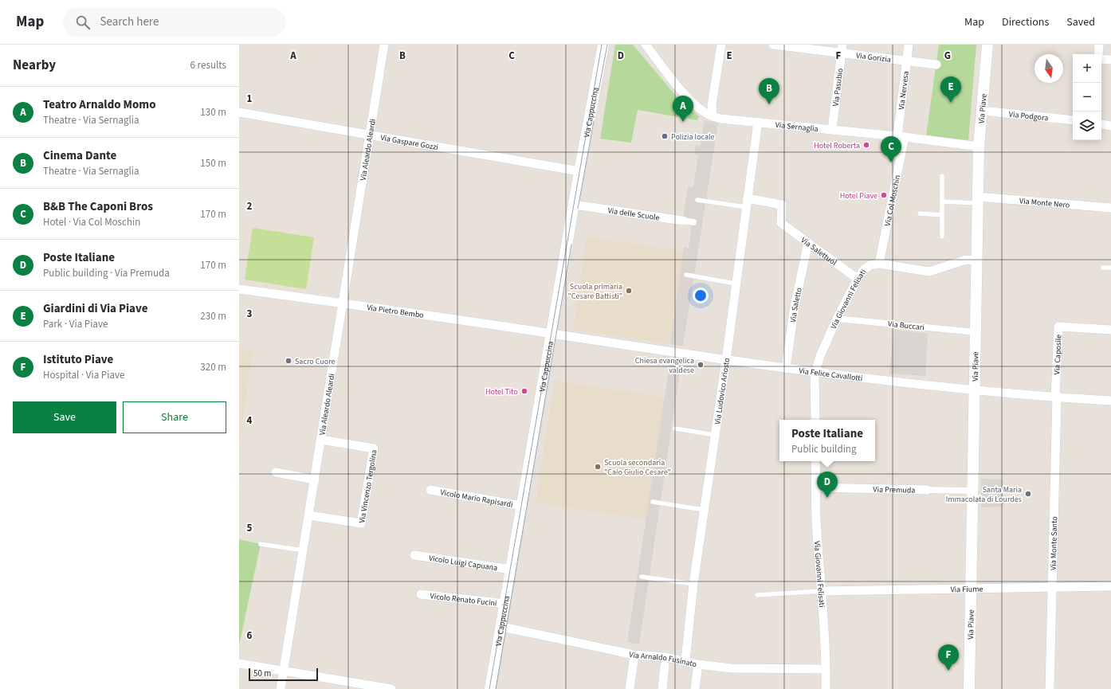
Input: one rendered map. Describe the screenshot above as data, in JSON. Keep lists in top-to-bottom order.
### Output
{
  "streets": {
    "street": [
      "Via Gorizia",
      "Via Pasubio",
      "Via Nervesa",
      "Via Piave",
      "Via Cappuccina",
      "Via Podgora",
      "Via Sernaglia",
      "Via Gaspare Gozzi",
      "Via Aleardo Aleardi",
      "Via Col Moschin",
      "Via Monte Nero",
      "Via delle Scuole",
      "Via Salettuol",
      "Via Giovanni Felisati",
      "Via Saletto",
      "Via Pietro Bembo",
      "Via Buccari",
      "Via Caposile",
      "Via Felice Cavallotti",
      "Via Ludovico Ariosto",
      "Via Vincenzo Tergolina",
      "Via Premuda",
      "Vicolo Mario Rapisardi",
      "Via Monte Santo",
      "Vicolo Luigi Capuana",
      "Via Fiume",
      "Vicolo Renato Fucini",
      "Via Arnaldo Fusinato"
    ]
  },
  "crossings": [
    ["Via Gorizia", "Via Pasubio"],
    ["Via Gorizia", "Via Nervesa"],
    ["Via Pasubio", "Via Sernaglia"],
    ["Via Nervesa", "Via Sernaglia"],
    ["Via Nervesa", "Via Col Moschin"],
    ["Via Piave", "Via Podgora"],
    ["Via Piave", "Via Sernaglia"],
    ["Via Piave", "Via Monte Nero"],
    ["Via Piave", "Via Giovanni Felisati"],
    ["Via Piave", "Via Buccari"],
    ["Via Piave", "Via Felice Cavallotti"],
    ["Via Piave", "Via Premuda"],
    ["Via Piave", "Via Fiume"],
    ["Via Cappuccina", "Via Gaspare Gozzi"],
    ["Via Cappuccina", "Via delle Scuole"],
    ["Via Cappuccina", "Via Pietro Bembo"],
    ["Via Cappuccina", "Via Felice Cavallotti"],
    ["Via Cappuccina", "Vicolo Mario Rapisardi"],
    ["Via Cappuccina", "Vicolo Luigi Capuana"],
    ["Via Cappuccina", "Vicolo Renato Fucini"],
    ["Via Cappuccina", "Via Arnaldo Fusinato"],
    ["Via Sernaglia", "Via Col Moschin"],
    ["Via Sernaglia", "Via Ludovico Ariosto"],
    ["Via Gaspare Gozzi", "Via Aleardo Aleardi"],
    ["Via Aleardo Aleardi", "Via Pietro Bembo"],
    ["Via Aleardo Aleardi", "Via Vincenzo Tergolina"],
    ["Via Col Moschin", "Via Giovanni Felisati"],
    ["Via Salettuol", "Via Giovanni Felisati"],
    ["Via Salettuol", "Via Saletto"],
    ["Via Salettuol", "Via Ludovico Ariosto"],
    ["Via Giovanni Felisati", "Via Buccari"],
    ["Via Giovanni Felisati", "Via Felice Cavallotti"],
    ["Via Giovanni Felisati", "Via Premuda"],
    ["Via Giovanni Felisati", "Via Fiume"],
    ["Via Giovanni Felisati", "Via Arnaldo Fusinato"],
    ["Via Saletto", "Via Felice Cavallotti"],
    ["Via Pietro Bembo", "Via Felice Cavallotti"],
    ["Via Caposile", "Via Felice Cavallotti"],
    ["Via Caposile", "Via Monte Santo"],
    ["Via Felice Cavallotti", "Via Ludovico Ariosto"],
    ["Via Felice Cavallotti", "Via Monte Santo"],
    ["Via Ludovico Ariosto", "Via Arnaldo Fusinato"],
    ["Via Monte Santo", "Via Fiume"]
  ],
  "places": [
    "Polizia locale",
    "Hotel Roberta",
    "Hotel Piave",
    "Scuola primaria \"Cesare Battisti\"",
    "Sacro Cuore",
    "Chiesa evangelica valdese",
    "Hotel Tito",
    "Scuola secondaria \"Caio Giulio Cesare\"",
    "Santa Maria Immacolata di Lourdes"
  ],
  "scale_bar": "50 m",
  "north": "bottom",
  "page": {
    "header": "Map",
    "search": "Search here",
    "nav": ["Map", "Directions", "Saved"],
    "heading": ["Nearby", "6 results"],
    "map_buttons": ["+", "−"],
    "pins": [
      "E",
      "B",
      "A",
      "C",
      "D",
      "F"
    ],
    "list": [
      {
        "mark": "A",
        "name": "Teatro Arnaldo Momo",
        "note": "Theatre · Via Sernaglia",
        "value": "130 m"
      },
      {
        "mark": "B",
        "name": "Cinema Dante",
        "note": "Theatre · Via Sernaglia",
        "value": "150 m"
      },
      {
        "mark": "C",
        "name": "B&B The Caponi Bros",
        "note": "Hotel · Via Col Moschin",
        "value": "170 m"
      },
      {
        "mark": "D",
        "name": "Poste Italiane",
        "note": "Public building · Via Premuda",
        "value": "170 m"
      },
      {
        "mark": "E",
        "name": "Giardini di Via Piave",
        "note": "Park · Via Piave",
        "value": "230 m"
      },
      {
        "mark": "F",
        "name": "Istituto Piave",
        "note": "Hospital · Via Piave",
        "value": "320 m"
      }
    ],
    "buttons": ["Save", "Share"],
    "popup": ["Poste Italiane", "Public building"],
    "scale": "50 m"
  },
  "grid": {
    "columns": [
      "A",
      "B",
      "C",
      "D",
      "E",
      "F",
      "G"
    ],
    "rows": [
      "1",
      "2",
      "3",
      "4",
      "5",
      "6"
    ]
  }
}
